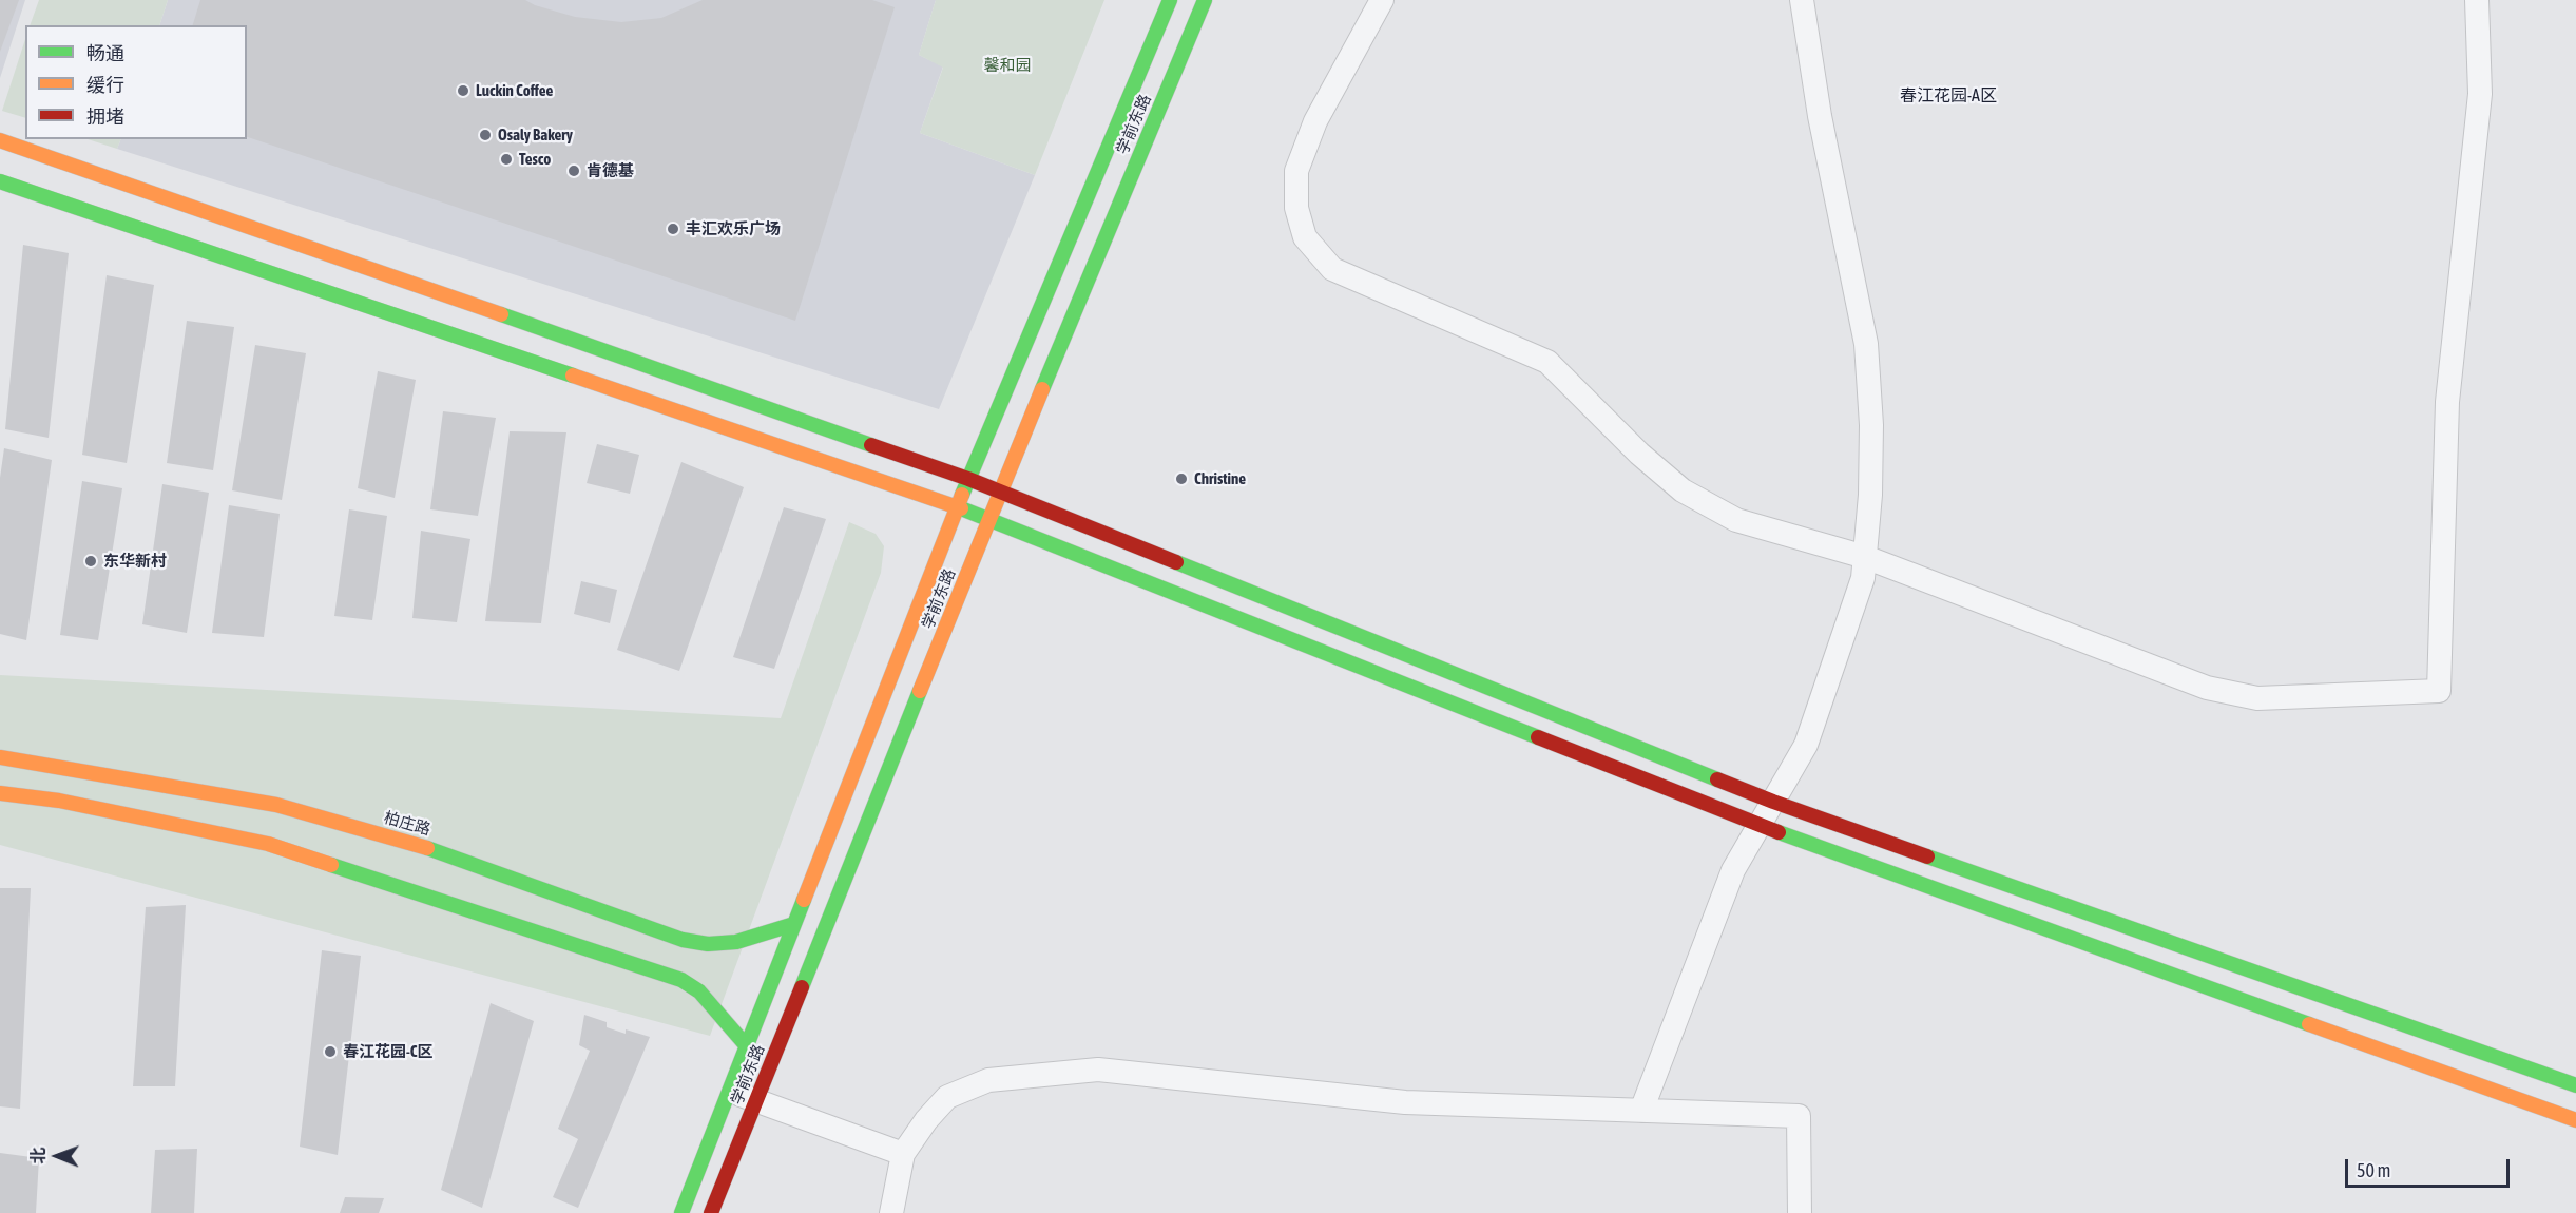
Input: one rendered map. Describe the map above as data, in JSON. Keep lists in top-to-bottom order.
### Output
{
  "streets": {
    "street": ["学前东路", "柏庄路"]
  },
  "crossings": [
    ["学前东路", "柏庄路"]
  ],
  "districts": ["春江花园-A区"],
  "parks": ["馨和园"],
  "places": [
    "Luckin Coffee",
    "Osaly Bakery",
    "Tesco",
    "肯德基",
    "丰汇欢乐广场",
    "Christine",
    "东华新村",
    "春江花园-C区"
  ],
  "legend": ["畅通", "缓行", "拥堵"],
  "scale_bar": "50 m",
  "north": "left"
}
